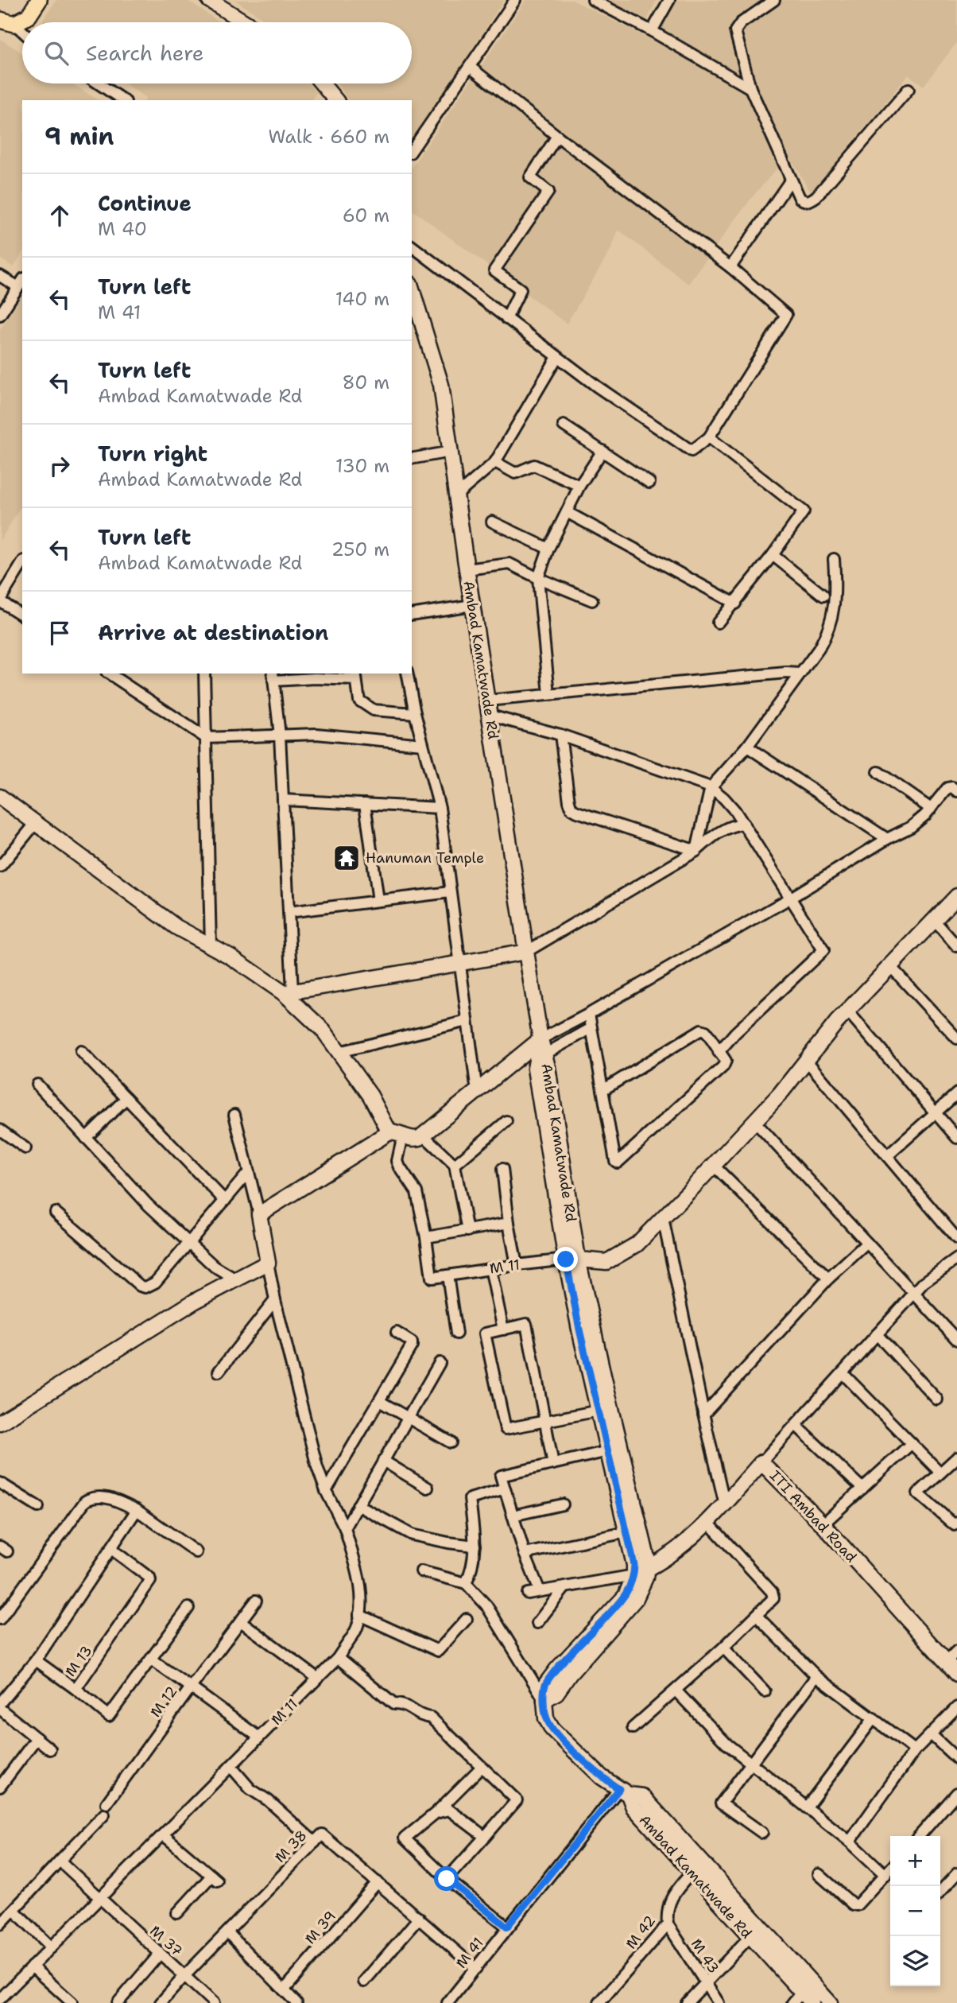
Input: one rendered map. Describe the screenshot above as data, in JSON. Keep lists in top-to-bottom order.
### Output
{
  "streets": {
    "street": [
      "Ambad Kamatwade Rd",
      "M 11",
      "ITI Ambad Road",
      "M 13",
      "M 12",
      "M 38",
      "M 39",
      "M 42",
      "M 37",
      "M 41",
      "M 43"
    ]
  },
  "crossings": [
    ["Ambad Kamatwade Rd", "M 11"],
    ["Ambad Kamatwade Rd", "ITI Ambad Road"],
    ["Ambad Kamatwade Rd", "M 42"],
    ["Ambad Kamatwade Rd", "M 41"],
    ["M 11", "M 12"],
    ["M 11", "M 37"],
    ["M 38", "M 39"],
    ["M 38", "M 37"],
    ["M 38", "M 41"],
    ["M 42", "M 43"]
  ],
  "places": {
    "temple": ["Hanuman Temple"]
  },
  "page": {
    "search": "Search here",
    "heading": ["9 min", "Walk · 660 m"],
    "list": [
      ["Continue", "M 40", "60 m"],
      ["Turn left", "M 41", "140 m"],
      ["Turn left", "Ambad Kamatwade Rd", "80 m"],
      ["Turn right", "Ambad Kamatwade Rd", "130 m"],
      ["Turn left", "Ambad Kamatwade Rd", "250 m"],
      "Arrive at destination"
    ],
    "map_buttons": ["+", "−"]
  }
}
